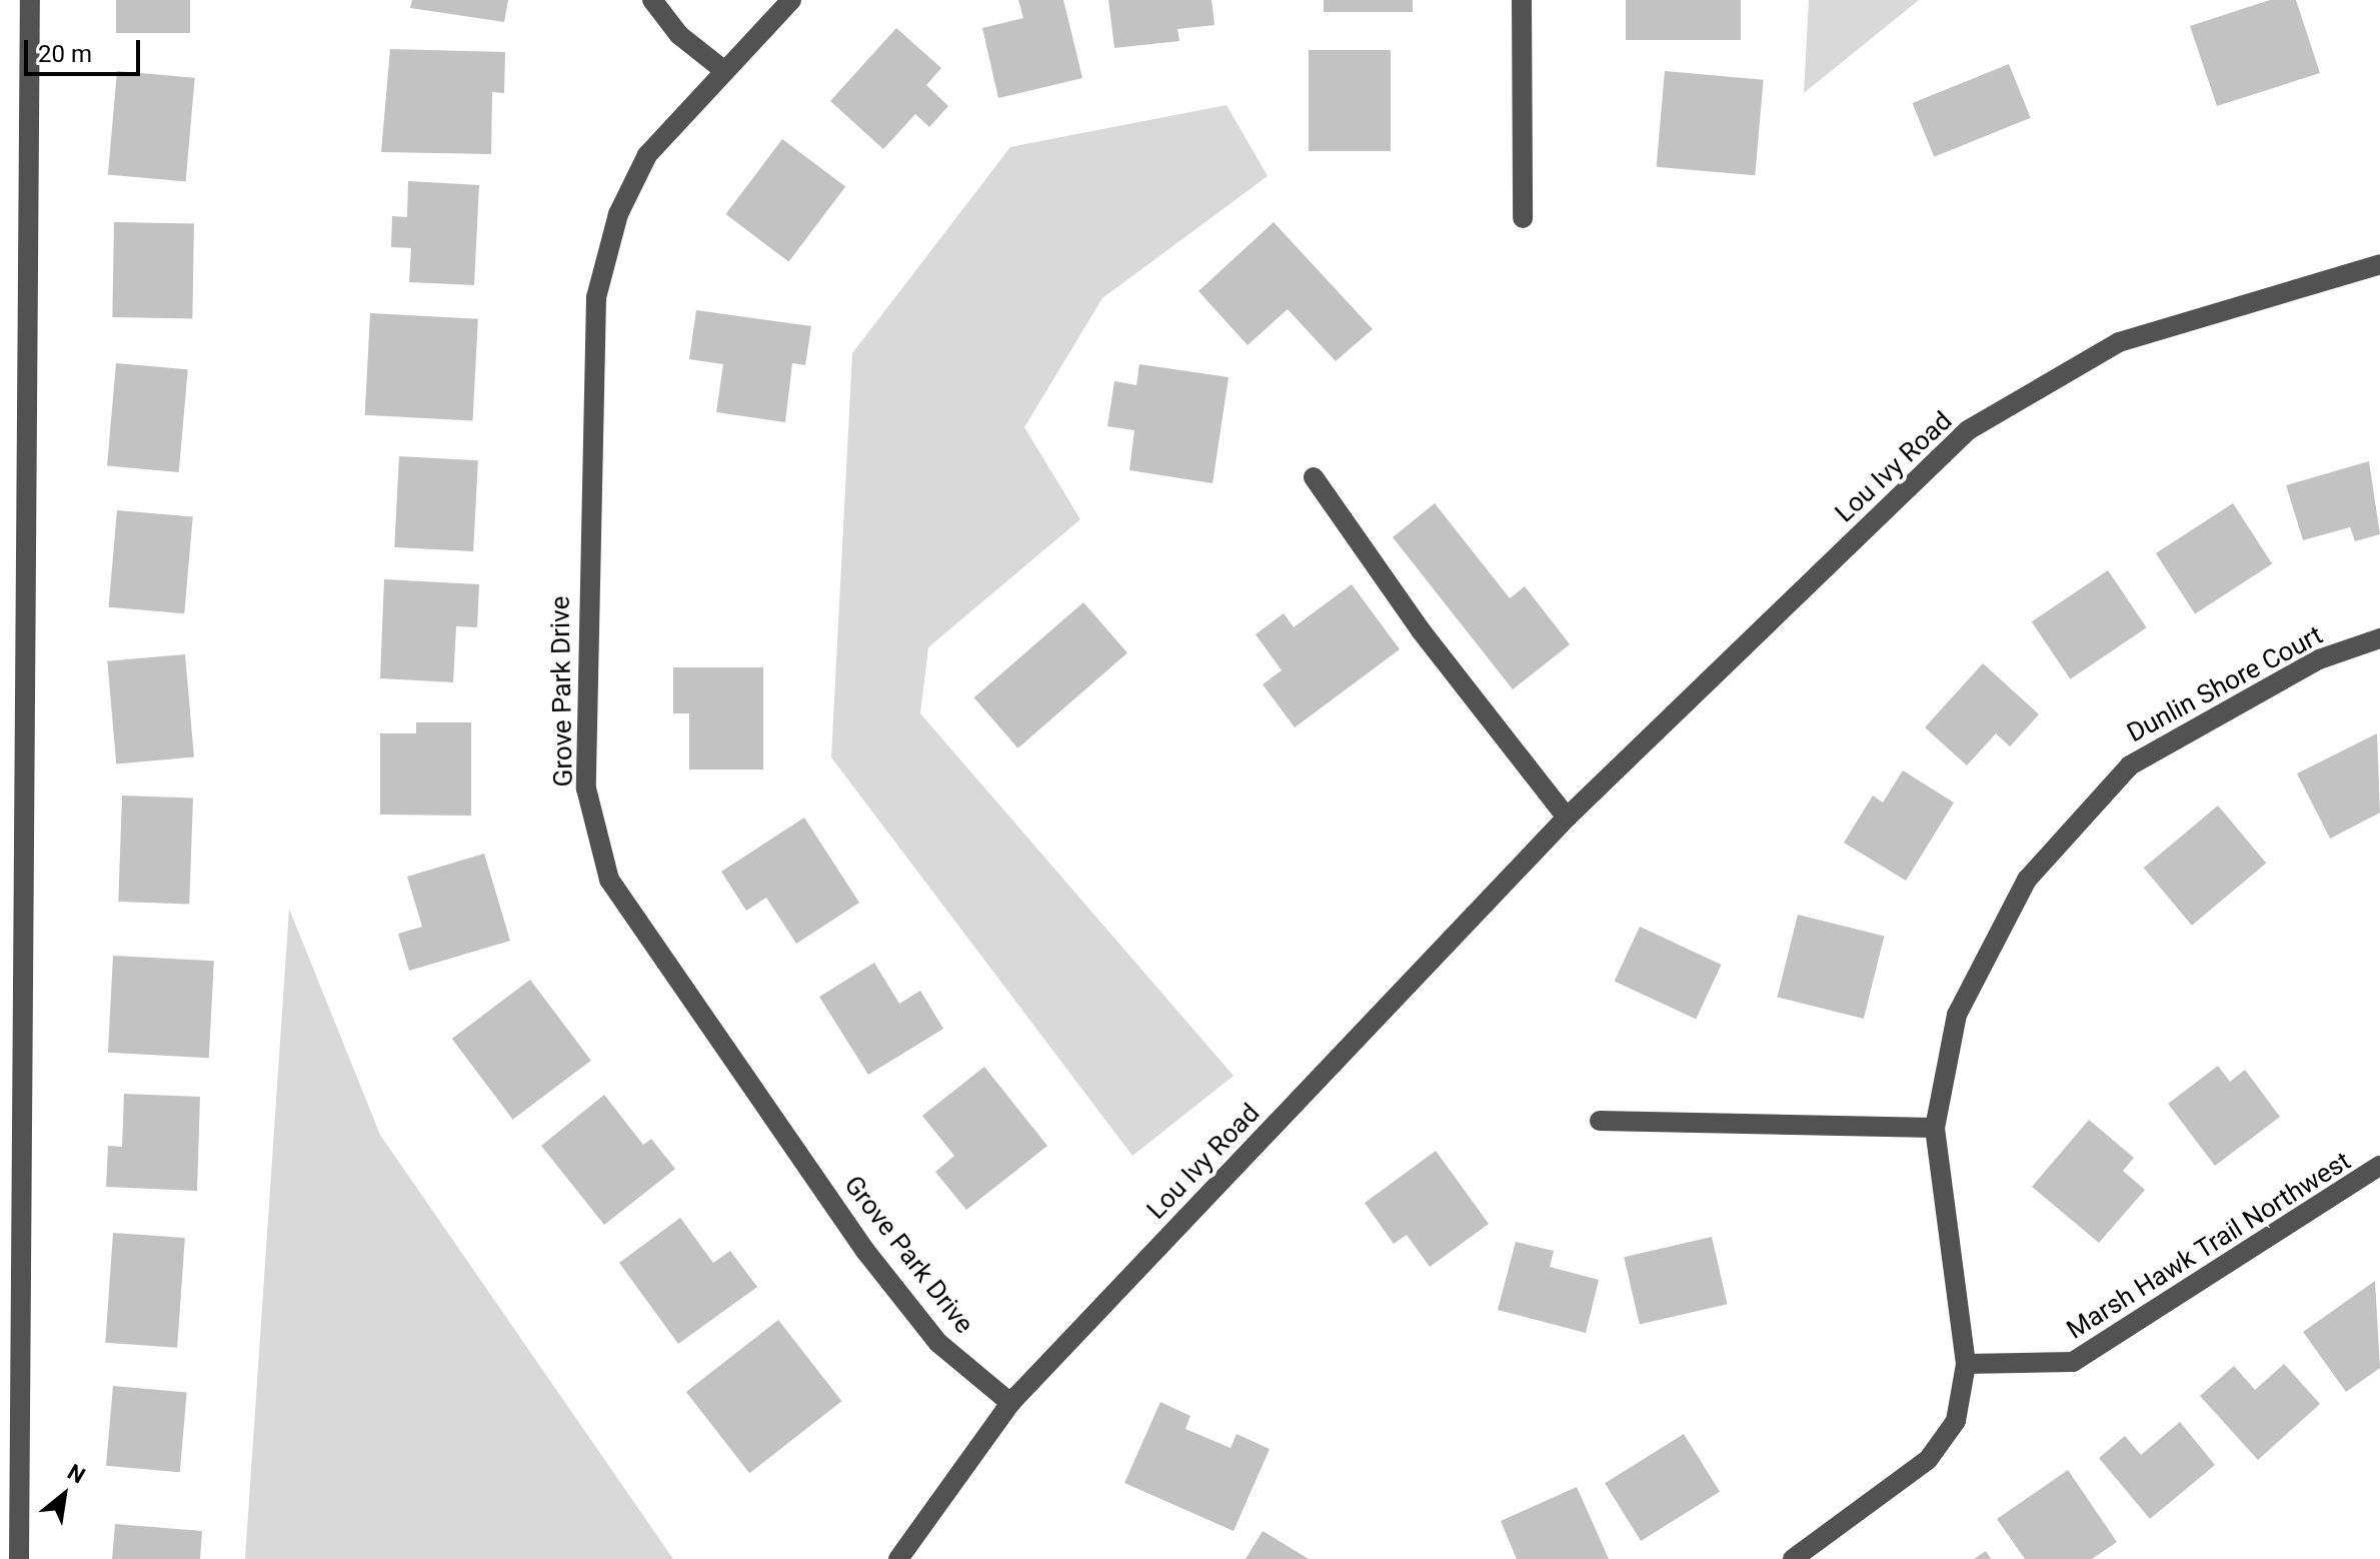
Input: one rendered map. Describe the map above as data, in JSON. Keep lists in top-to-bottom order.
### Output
{
  "streets": {
    "street": [
      "Lou Ivy Road",
      "Dunlin Shore Court",
      "Grove Park Drive",
      "Marsh Hawk Trail Northwest"
    ]
  },
  "crossings": [
    ["Lou Ivy Road", "Grove Park Drive"],
    ["Dunlin Shore Court", "Marsh Hawk Trail Northwest"]
  ],
  "scale_bar": "20 m",
  "north": "top right"
}
